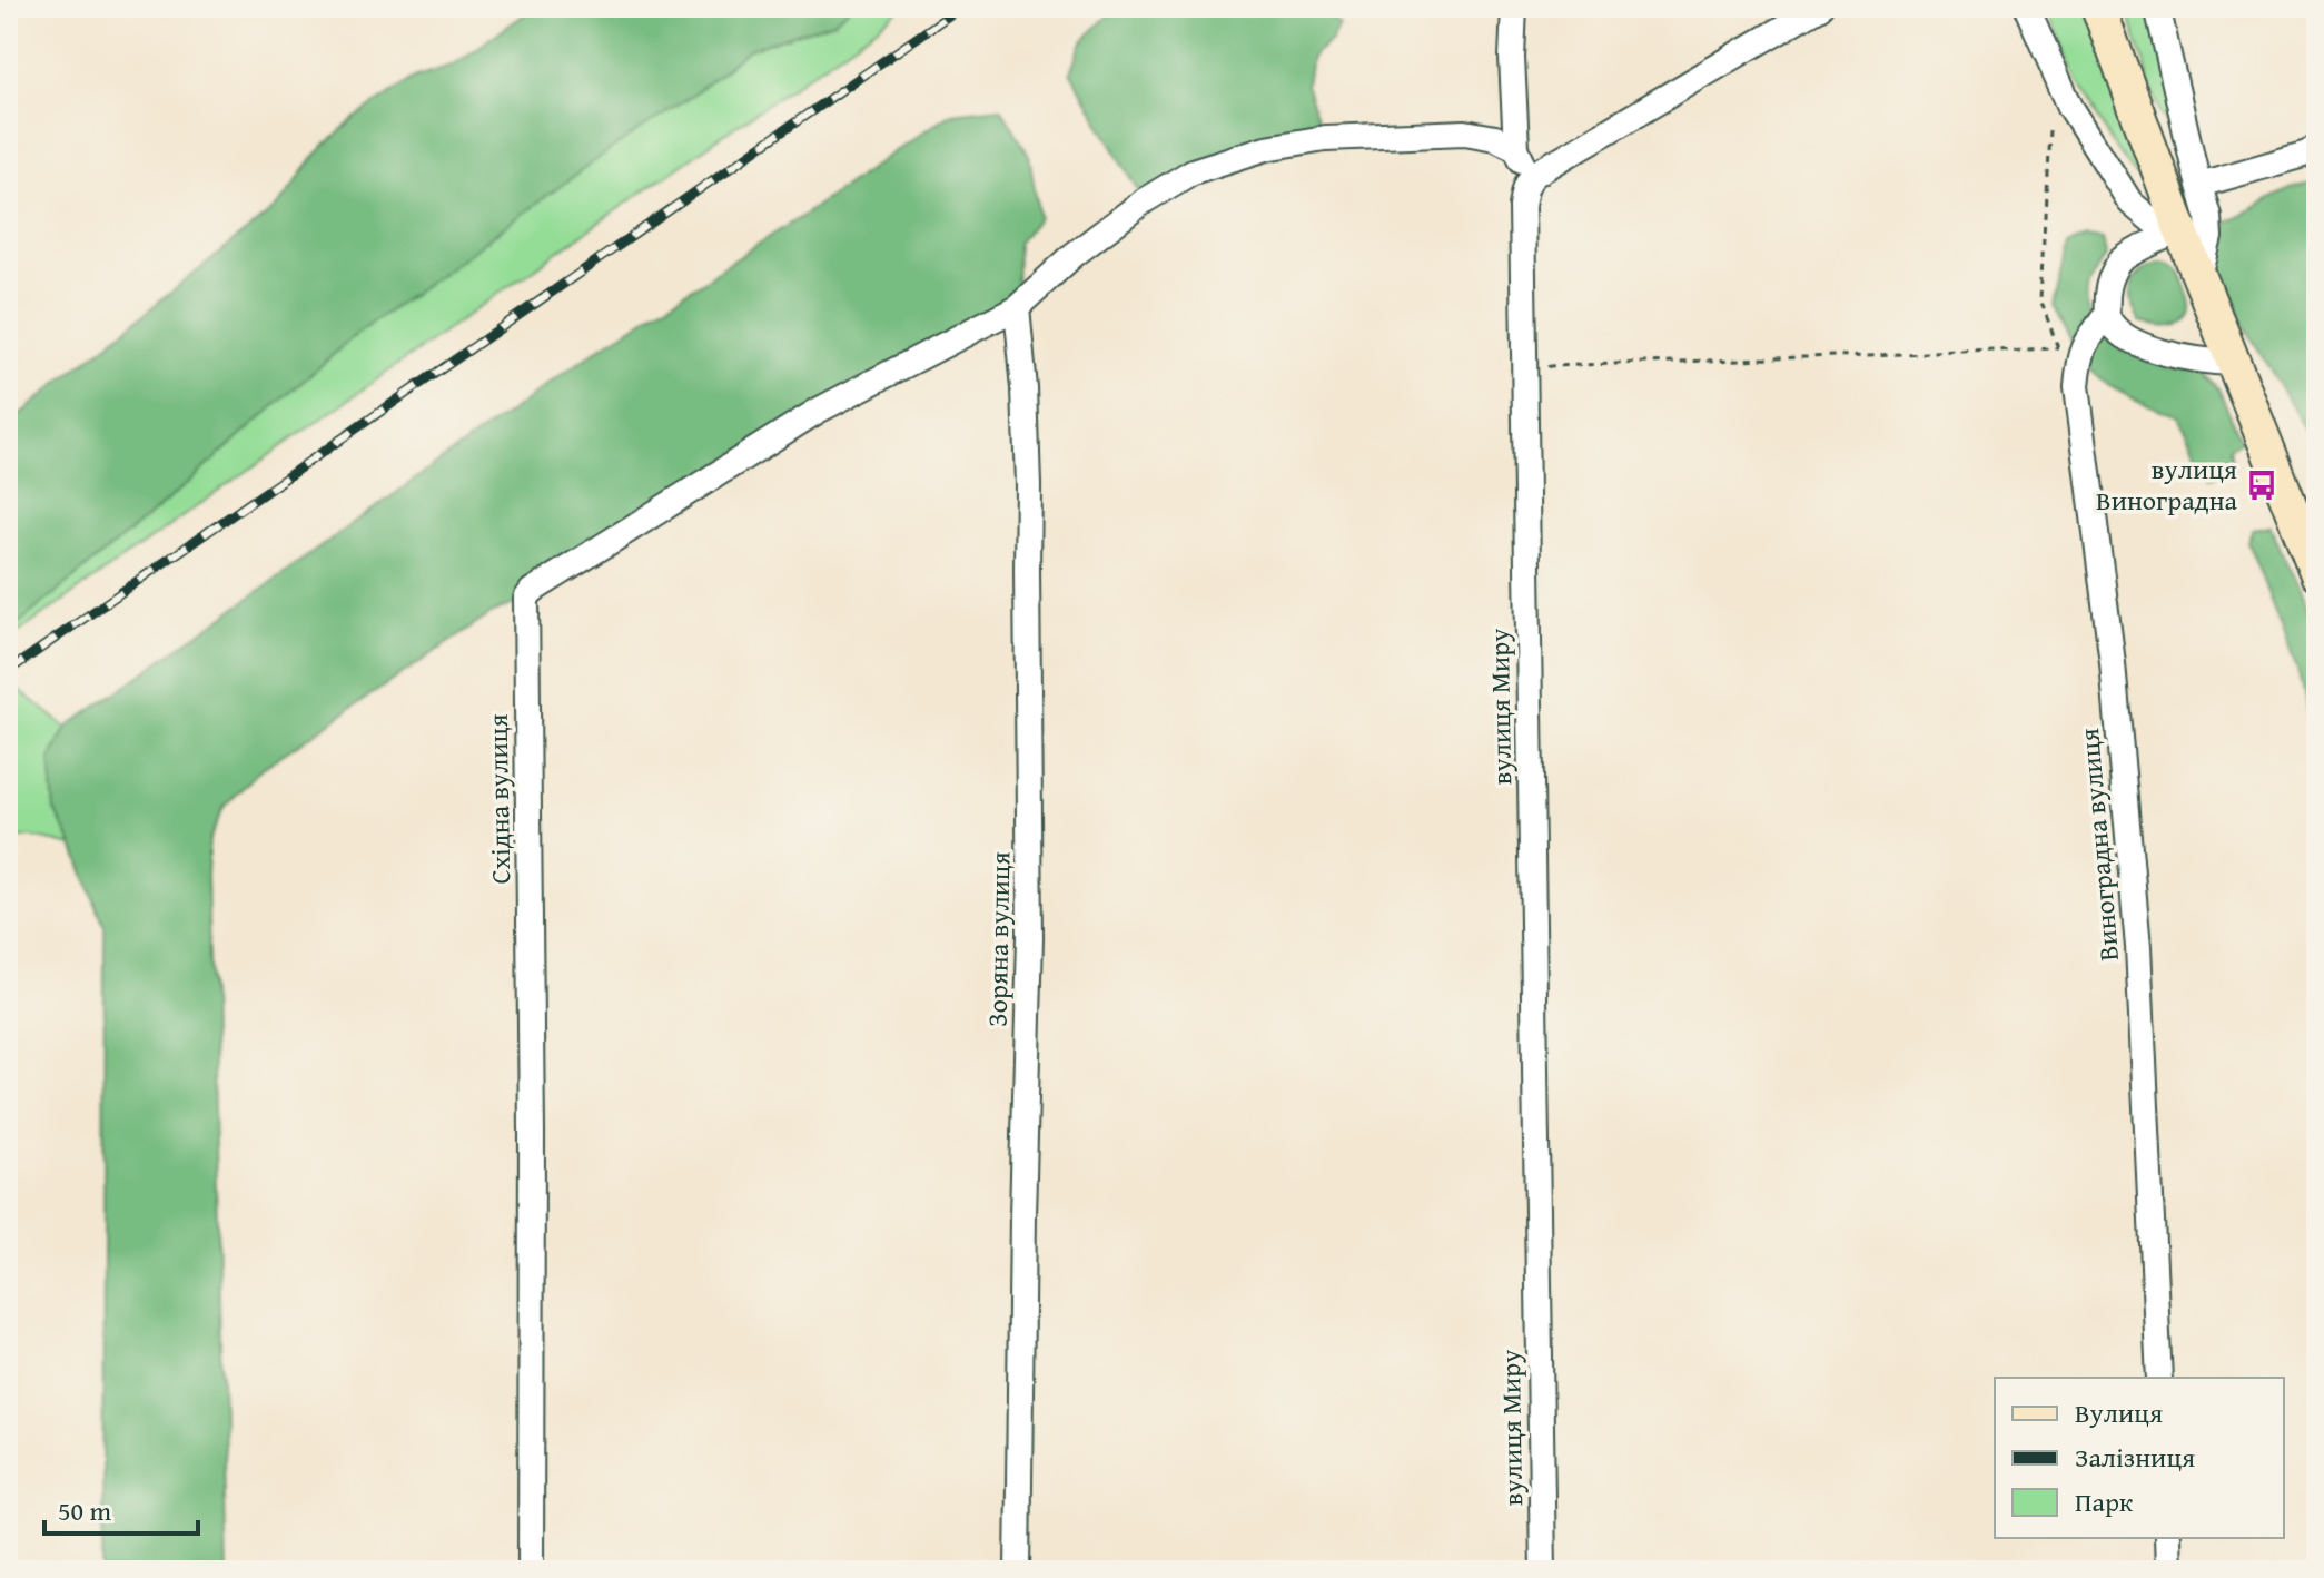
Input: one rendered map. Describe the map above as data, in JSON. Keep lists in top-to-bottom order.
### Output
{
  "streets": {
    "street": [
      "вулиця Миру",
      "Східна вулиця",
      "Виноградна вулиця",
      "Зоряна вулиця"
    ]
  },
  "crossings": [
    ["Східна вулиця", "Зоряна вулиця"]
  ],
  "places": {
    "bus stop": ["вулиця Виноградна"]
  },
  "legend": ["Вулиця", "Залізниця", "Парк"],
  "scale_bar": "50 m"
}
